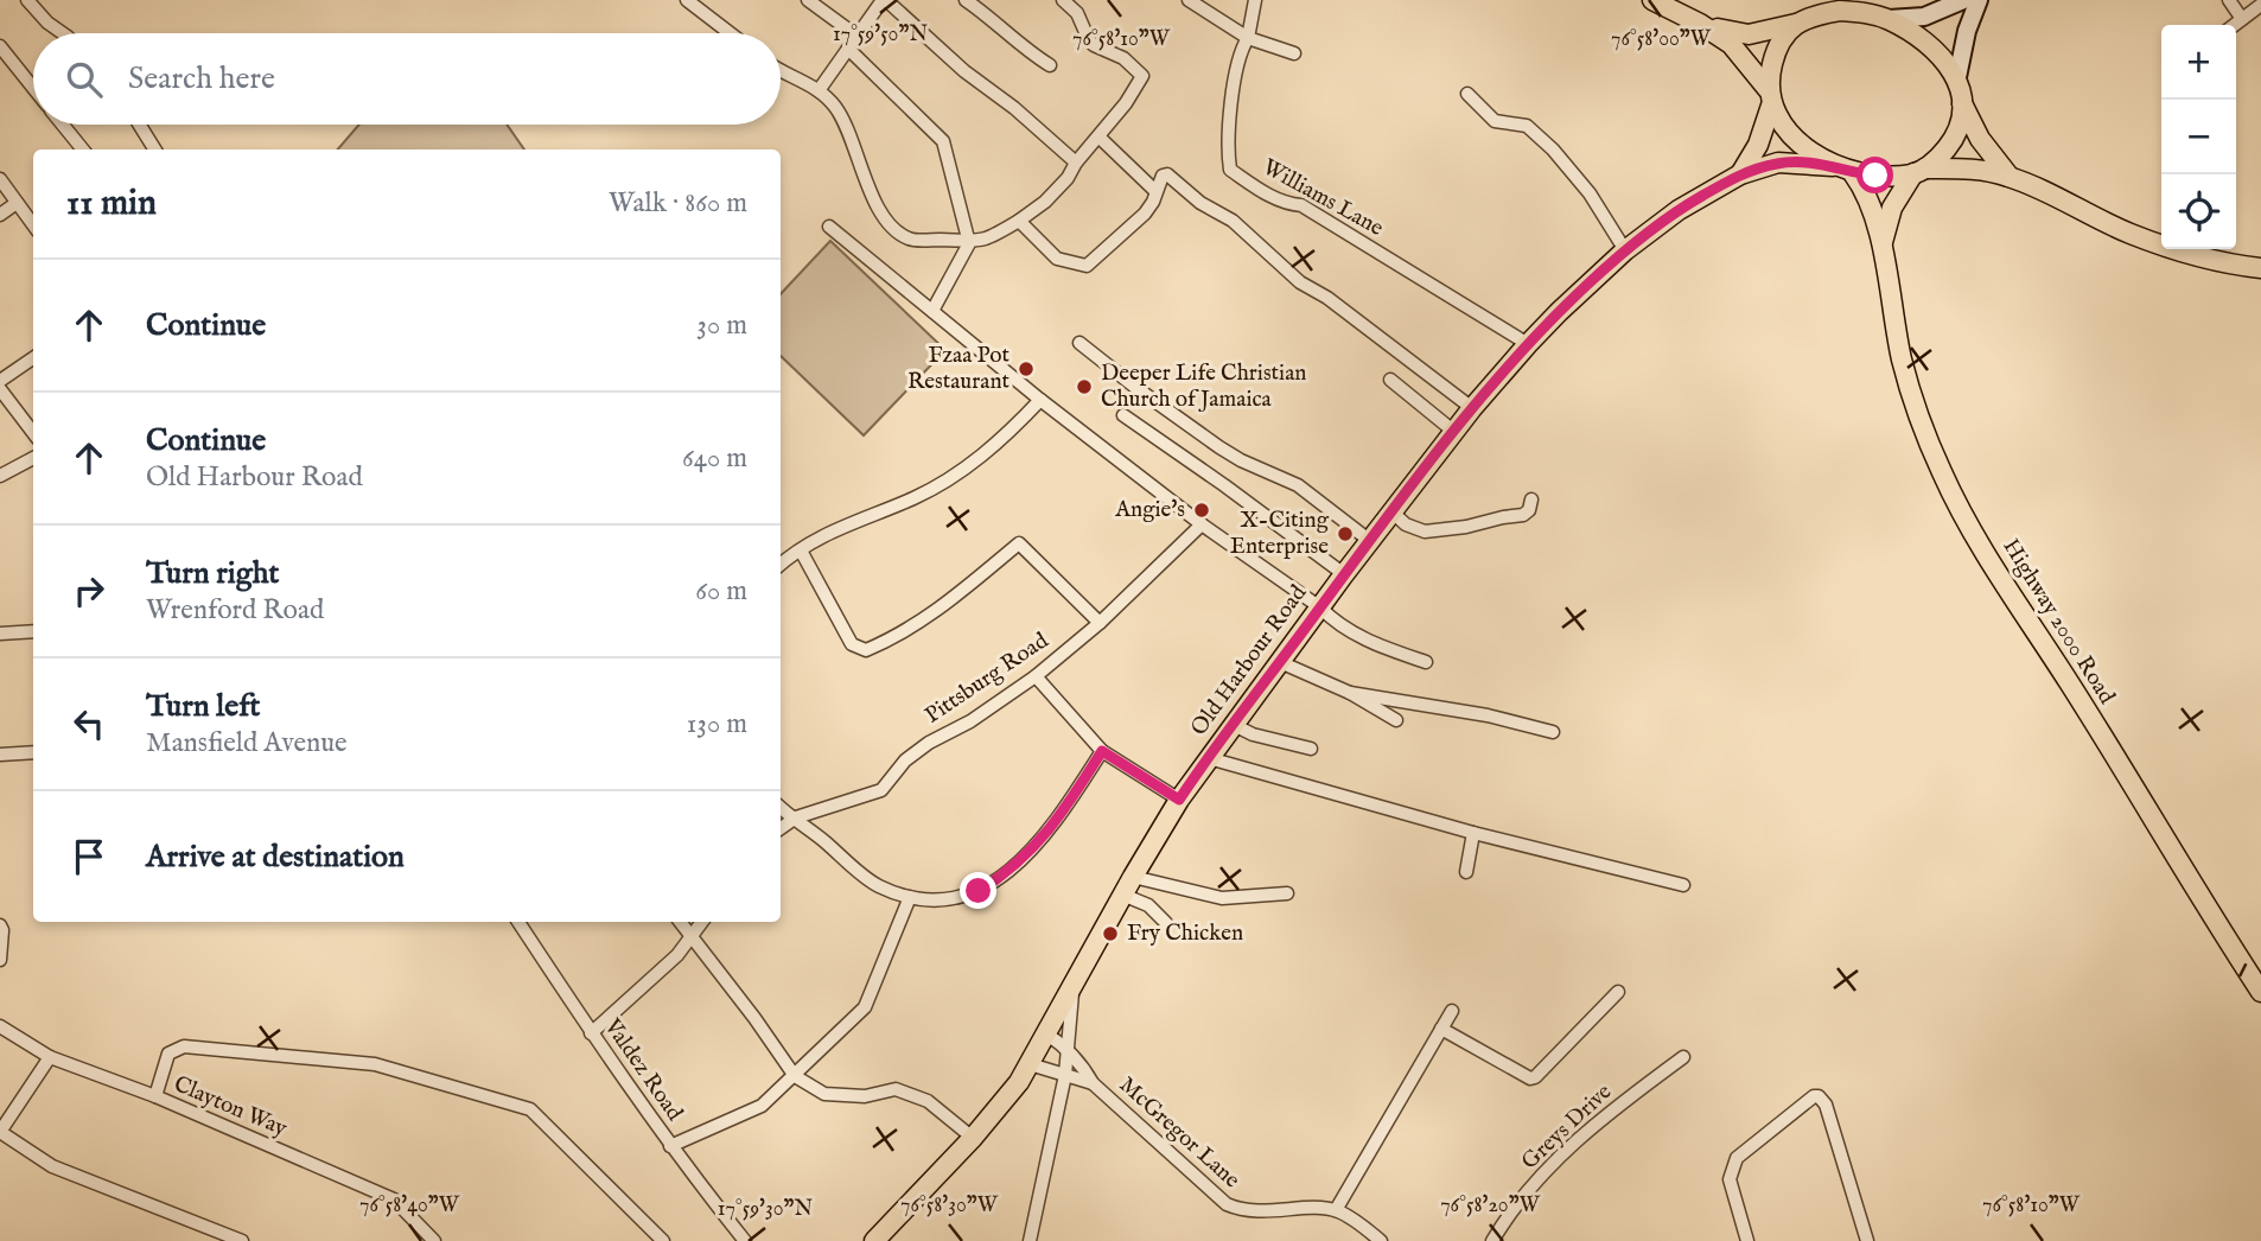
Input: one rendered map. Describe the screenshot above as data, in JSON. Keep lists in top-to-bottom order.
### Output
{
  "streets": {
    "main road": ["Highway 2000 Road", "Old Harbour Road"],
    "street": [
      "Williams Lane",
      "Pittsburg Road",
      "Valdez Road",
      "Clayton Way",
      "Greys Drive",
      "McGregor Lane"
    ]
  },
  "crossings": [
    ["Williams Lane", "Old Harbour Road"],
    ["Highway 2000 Road", "Old Harbour Road"],
    ["Old Harbour Road", "McGregor Lane"]
  ],
  "places": [
    "Fzaa Pot Restaurant",
    "Deeper Life Christian Church of Jamaica",
    "Angie's",
    "X-Citing Enterprise",
    "Fry Chicken"
  ],
  "page": {
    "map_buttons": ["+", "−"],
    "search": "Search here",
    "heading": ["11 min", "Walk · 860 m"],
    "list": [
      ["Continue", "30 m"],
      ["Continue", "Old Harbour Road", "640 m"],
      ["Turn right", "Wrenford Road", "60 m"],
      ["Turn left", "Mansfield Avenue", "130 m"],
      "Arrive at destination"
    ]
  },
  "coordinates": [
    "17°59'50\"N",
    "76°58'10\"W",
    "76°58'00\"W",
    "76°58'40\"W",
    "76°58'30\"W",
    "76°58'20\"W",
    "17°59'30\"N"
  ]
}
